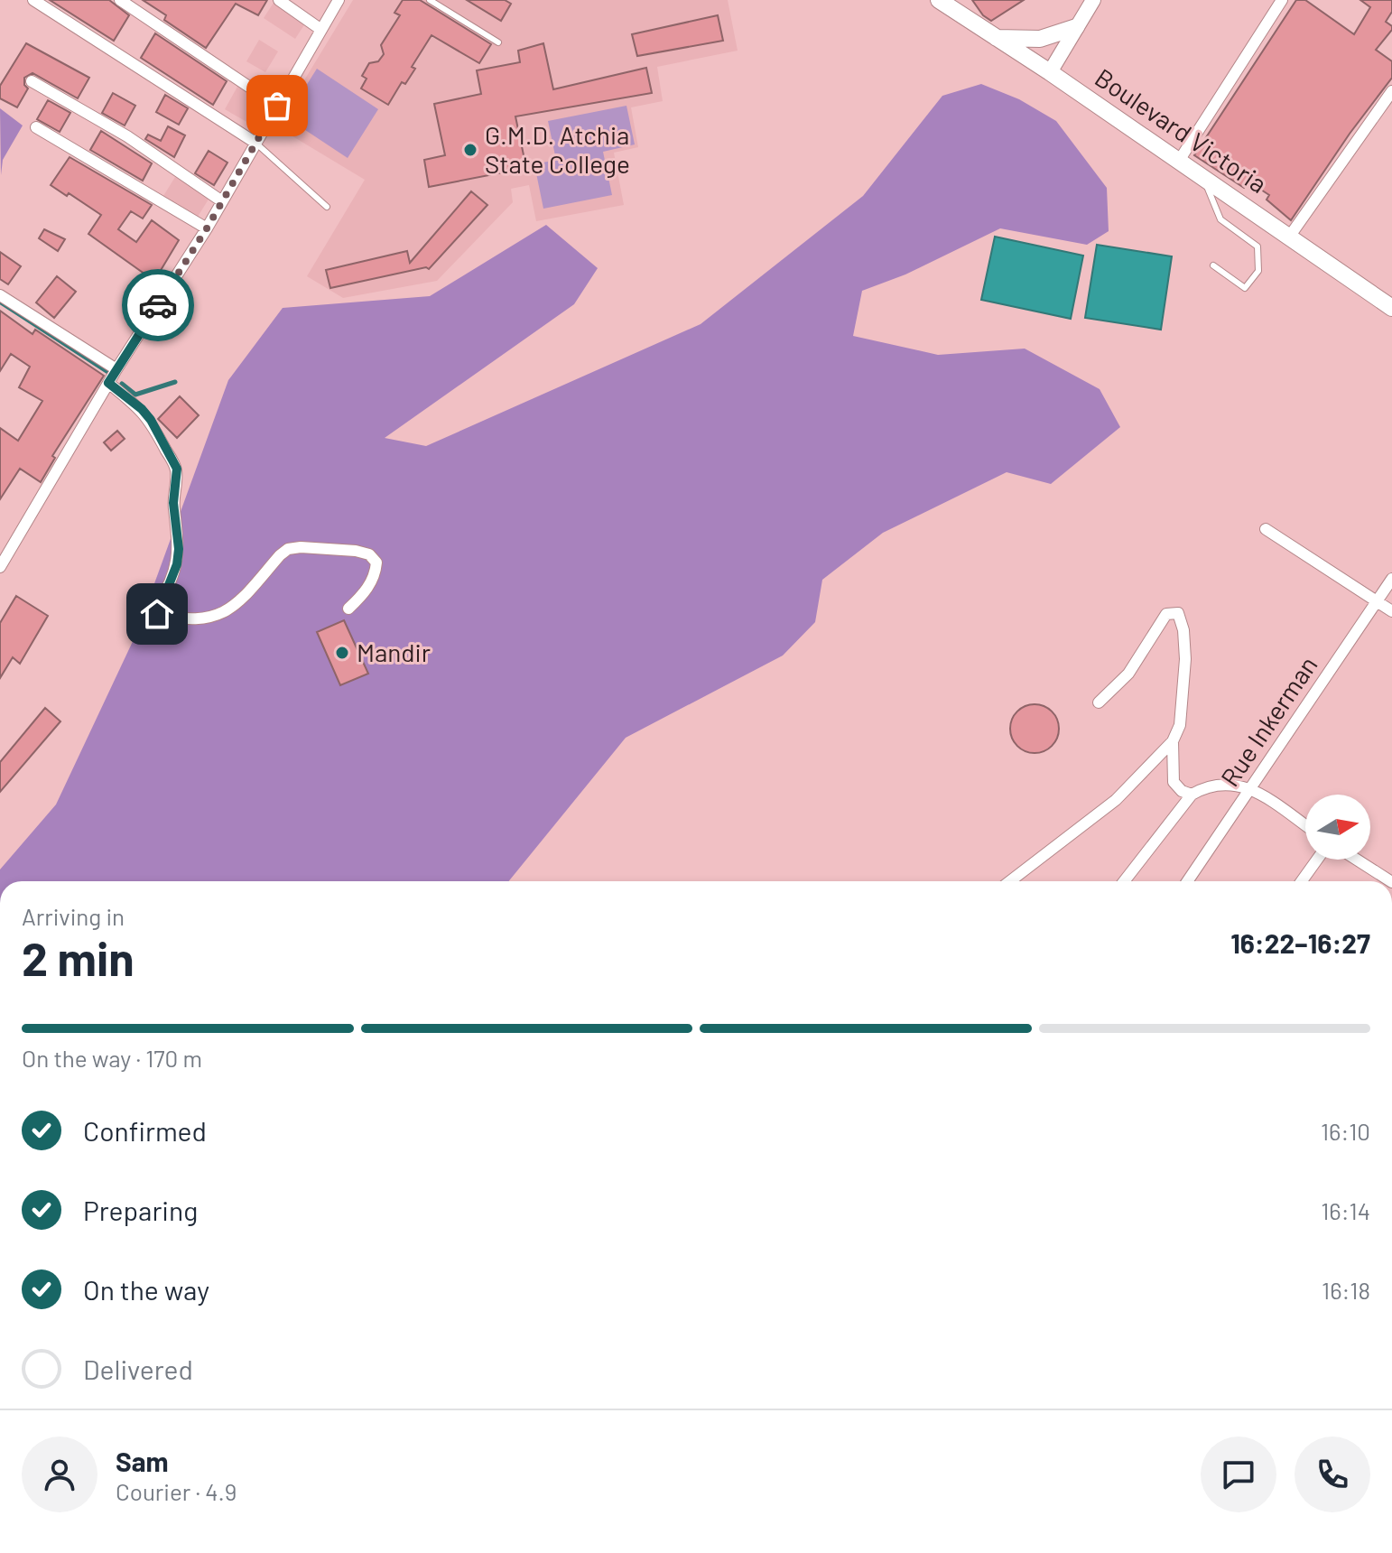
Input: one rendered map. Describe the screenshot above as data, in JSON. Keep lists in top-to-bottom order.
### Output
{
  "streets": {
    "main road": ["Boulevard Victoria"],
    "street": ["Rue Inkerman"]
  },
  "places": ["G.M.D. Atchia State College", "Mandir"],
  "north": "right",
  "page": {
    "heading": ["2 min", "Arriving in", "16:22–16:27"],
    "panel": ["Sam", "Courier · 4.9"],
    "bar": "On the way · 170 m",
    "list": [
      ["Confirmed", "16:10"],
      ["Preparing", "16:14"],
      ["On the way", "16:18"],
      "Delivered"
    ]
  }
}
